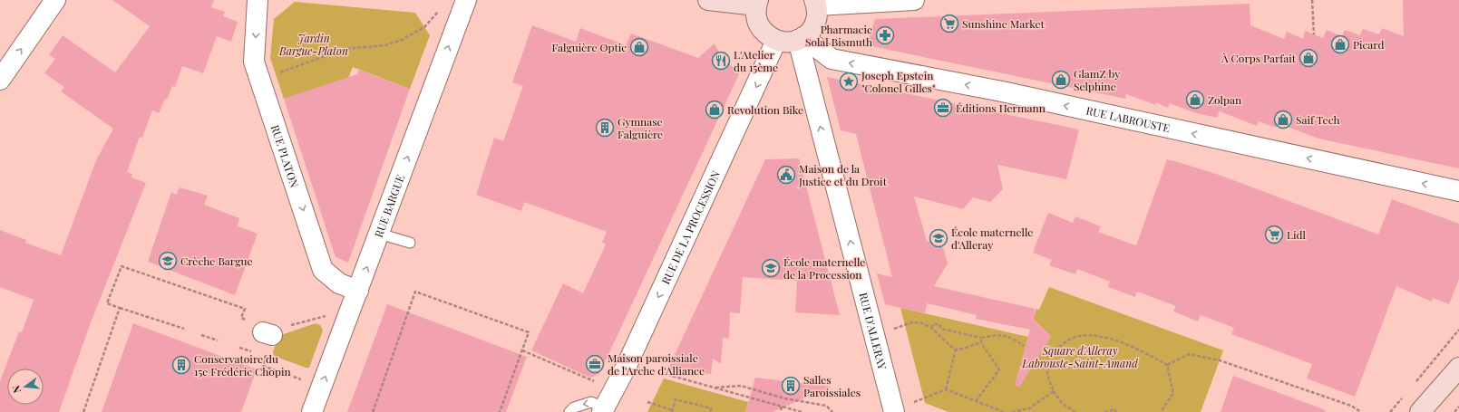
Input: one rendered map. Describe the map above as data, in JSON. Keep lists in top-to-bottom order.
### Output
{
  "streets": {
    "street": [
      "RUE LABROUSTE",
      "RUE PLATON",
      "RUE BARGUE",
      "RUE DE LA PROCESSION",
      "RUE D'ALLERAY"
    ]
  },
  "crossings": [
    ["RUE LABROUSTE", "RUE D'ALLERAY"],
    ["RUE PLATON", "RUE BARGUE"]
  ],
  "one_way": [
    "RUE LABROUSTE",
    "RUE PLATON",
    "RUE BARGUE",
    "RUE DE LA PROCESSION",
    "RUE D'ALLERAY"
  ],
  "parks": ["Jardin Bargue-Platon", "Square d'Alleray Labrouste-Saint-Amand"],
  "places": {
    "supermarket": ["Sunshine Market", "Lidl"],
    "pharmacy": ["Pharmacie Solal Bismuth"],
    "shop": [
      "Picard",
      "Falguière Optic",
      "À Corps Parfait",
      "GlamZ by Selphine",
      "Zolpan",
      "Revolution Bike",
      "Saif Tech"
    ],
    "restaurant": ["L'Atelier du 15ème"],
    "place": ["Joseph Epstein \"Colonel Gilles\""],
    "office": ["Éditions Hermann", "Maison paroissiale de l'Arche d'Alliance"],
    "building": ["Gymnase Falguière", "Conservatoire du 15e Frédéric Chopin", "Salles Paroissiales"],
    "public building": ["Maison de la Justice et du Droit"],
    "school or university": ["École maternelle d'Alleray", "Crèche Bargue", "École maternelle de la Procession"]
  },
  "north": "left"
}
